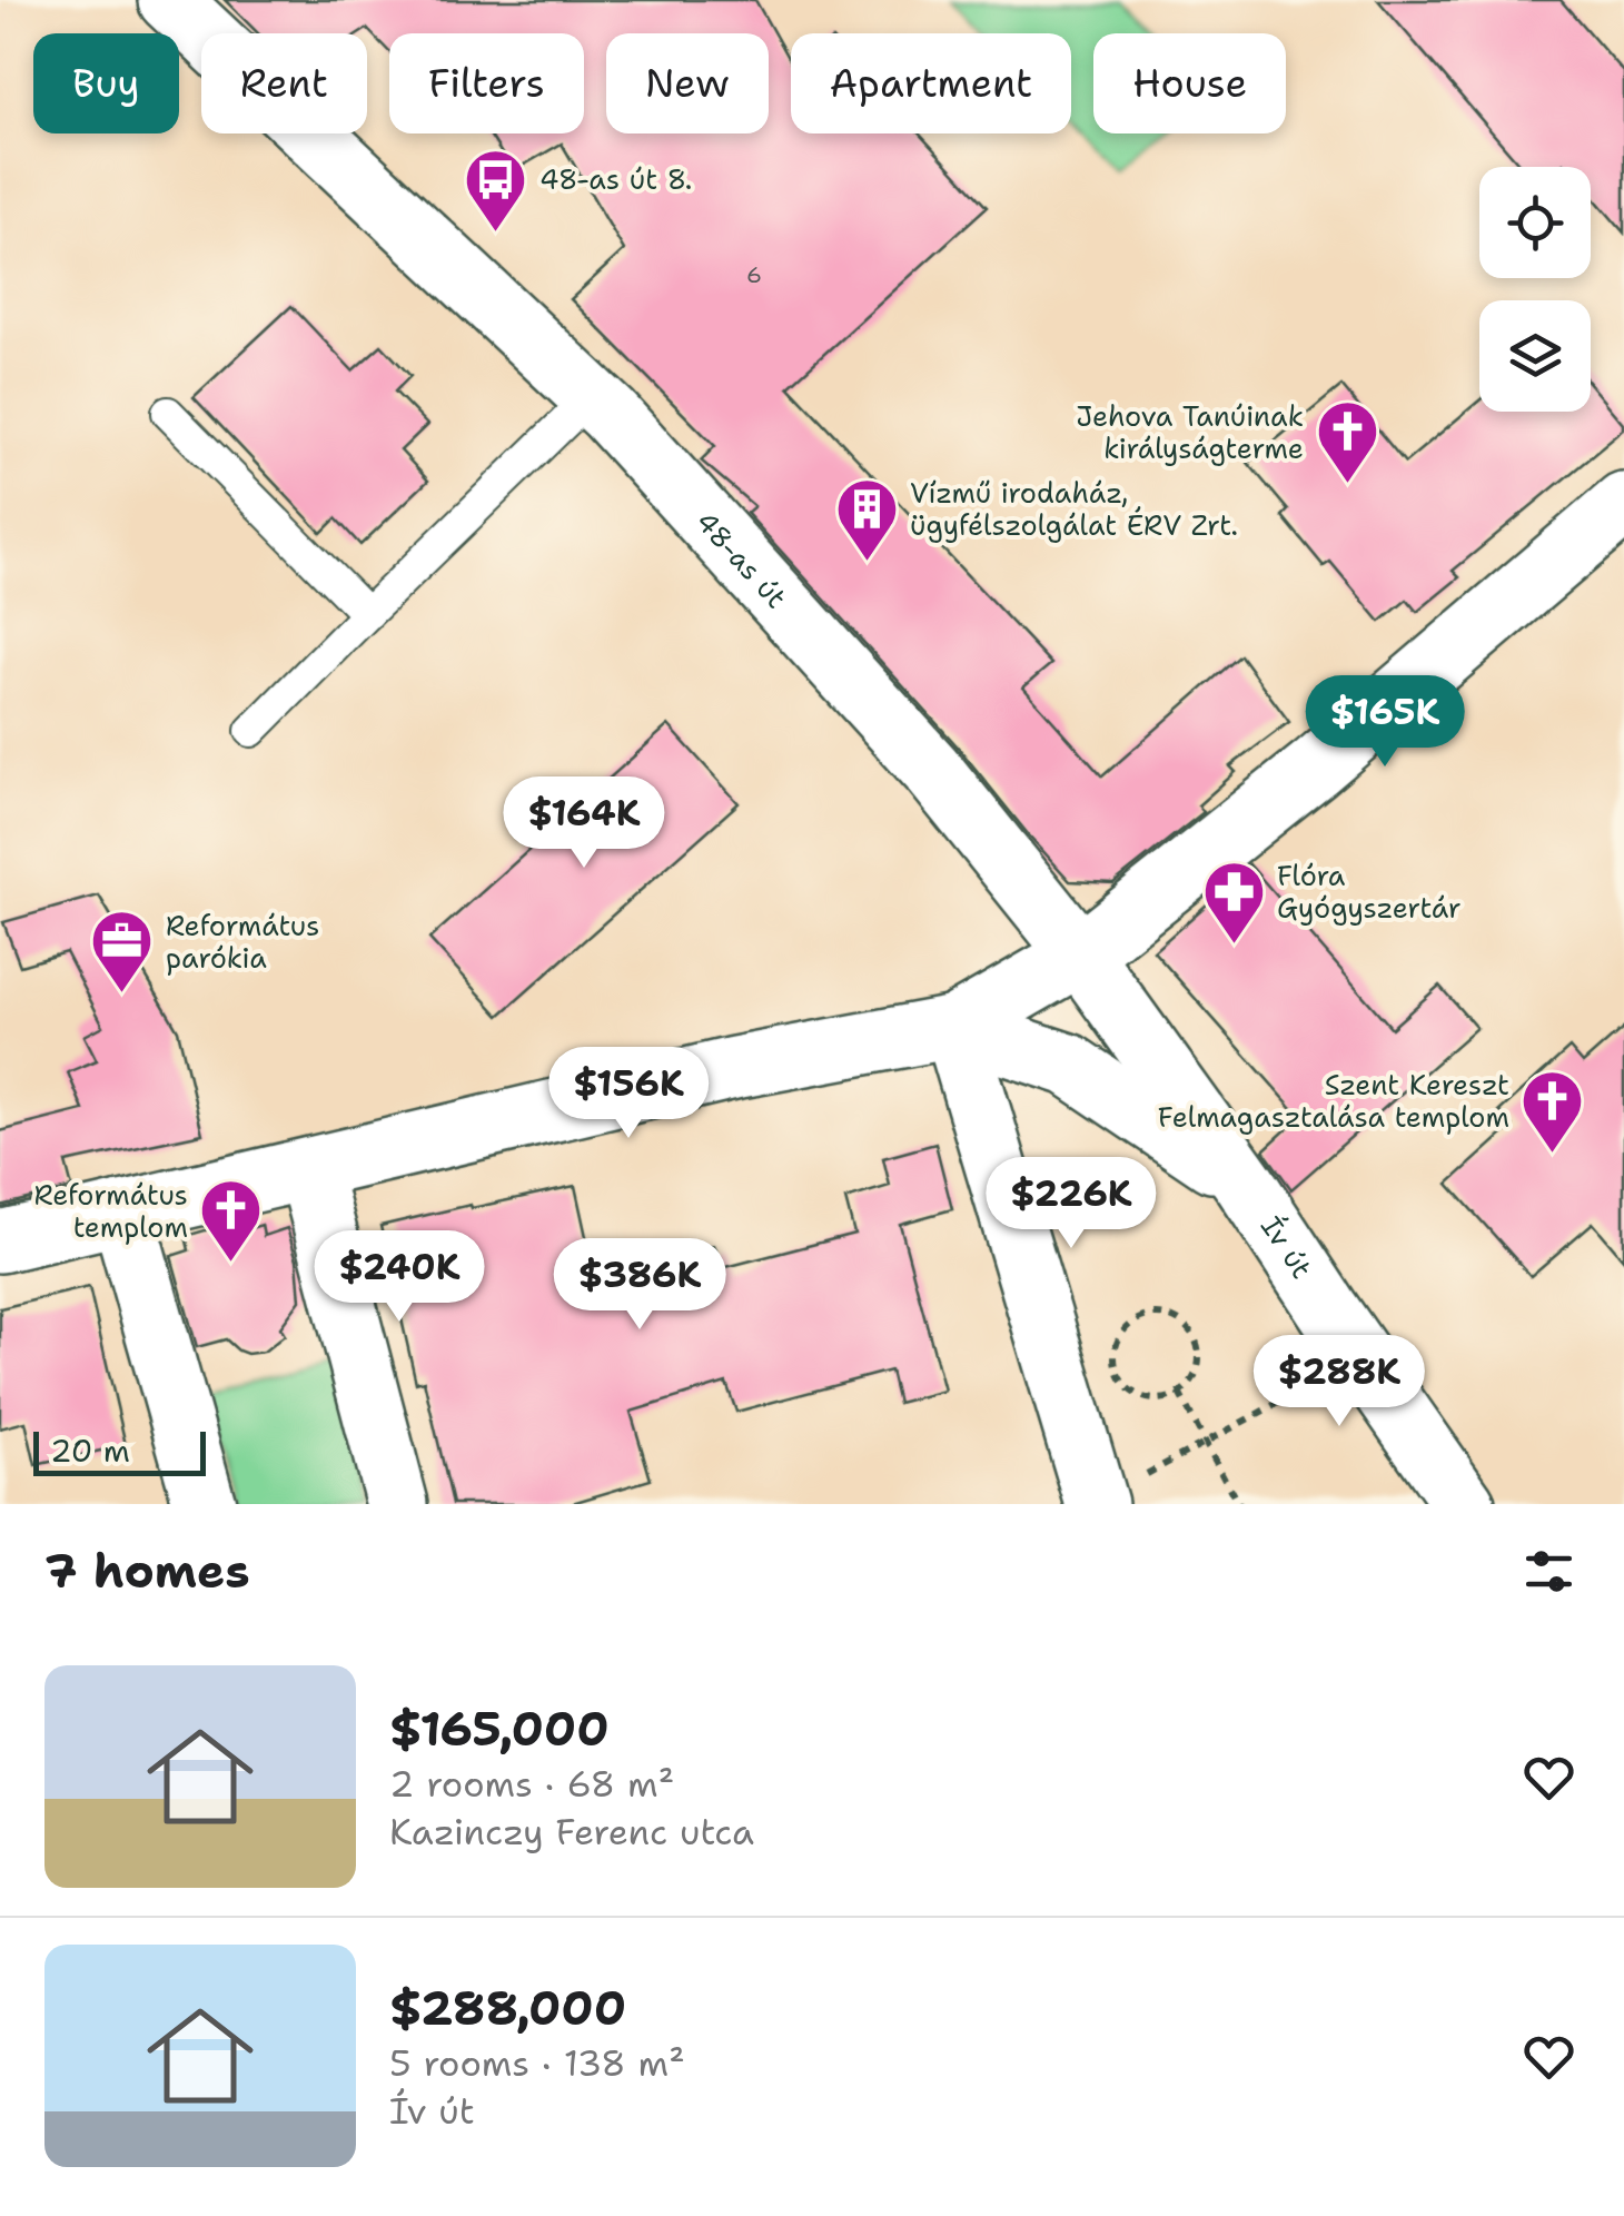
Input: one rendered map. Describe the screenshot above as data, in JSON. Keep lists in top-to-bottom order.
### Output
{
  "streets": {
    "main road": ["48-as út", "Ív út"]
  },
  "crossings": [
    ["48-as út", "Ív út"]
  ],
  "places": {
    "bus stop": ["48-as út 8."],
    "church": ["Jehova Tanúinak királyságterme", "Szent Kereszt Felmagasztalása templom", "Református templom"],
    "building": ["Vízmű irodaház, ügyfélszolgálat ÉRV Zrt."],
    "pharmacy": ["Flóra Gyógyszertár"],
    "office": ["Református parókia"]
  },
  "house_numbers": ["6"],
  "scale_bar": "20 m",
  "page": {
    "chip": [
      "Buy",
      "Rent",
      "Filters",
      "New",
      "Apartment",
      "House"
    ],
    "price": [
      "$165K",
      "$164K",
      "$156K",
      "$226K",
      "$240K",
      "$386K",
      "$288K"
    ],
    "scale": "20 m",
    "heading": "7 homes",
    "list": [
      {
        "name": "$165,000",
        "note": "2 rooms · 68 m² · Kazinczy Ferenc utca"
      },
      {
        "name": "$288,000",
        "note": "5 rooms · 138 m² · Ív út"
      }
    ]
  }
}
